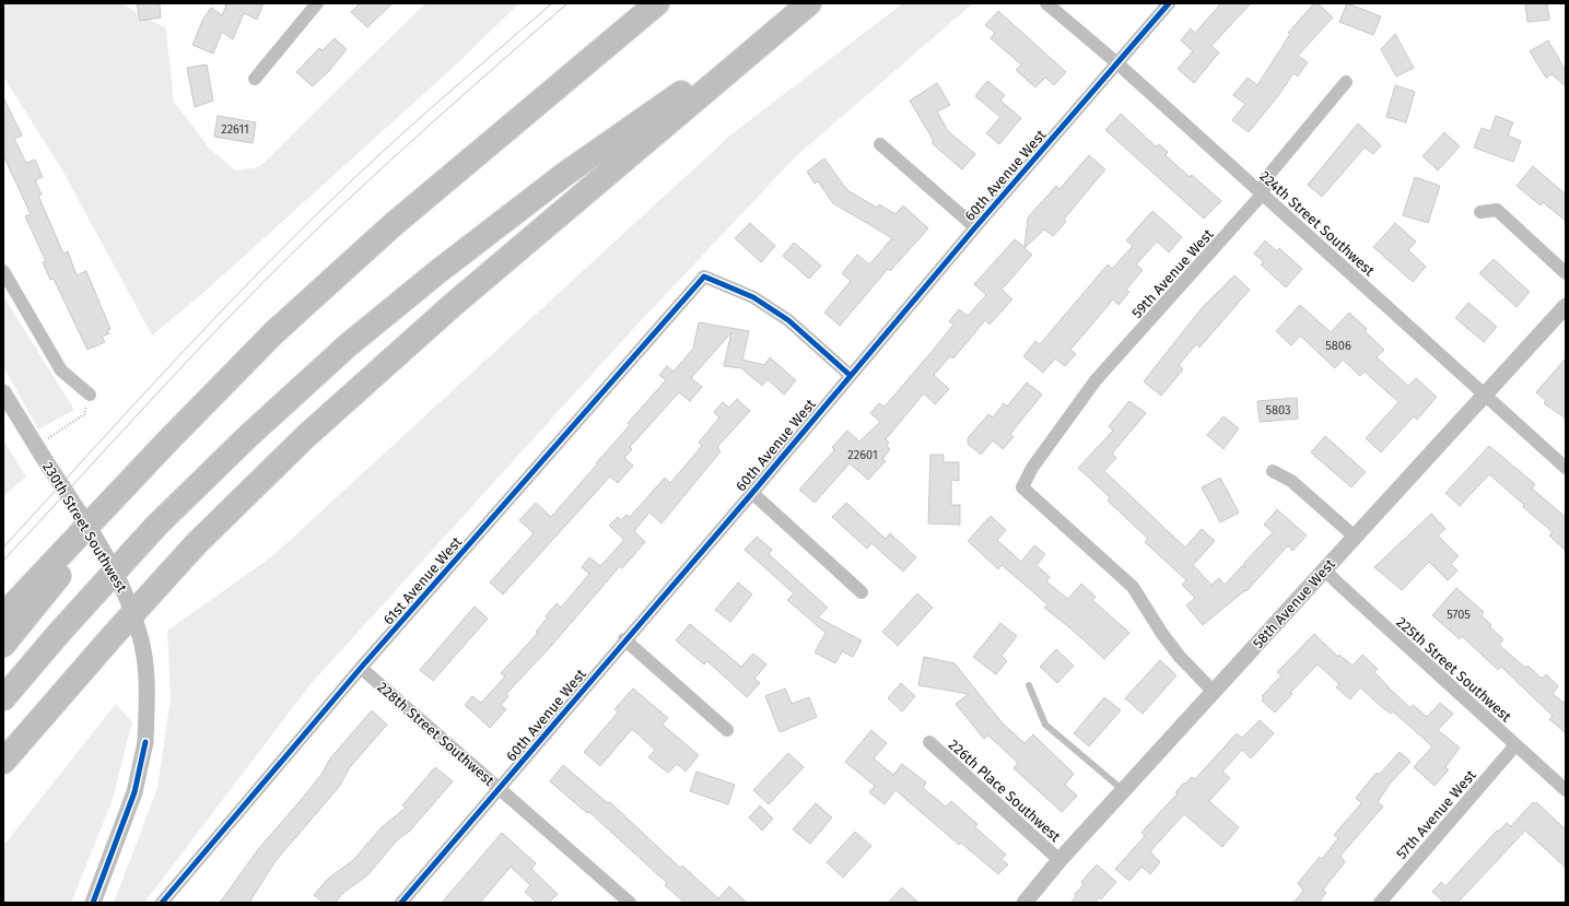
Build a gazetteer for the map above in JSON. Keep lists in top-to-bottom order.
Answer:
{
  "streets": {
    "street": [
      "60th Avenue West",
      "224th Street Southwest",
      "59th Avenue West",
      "230th Street Southwest",
      "61st Avenue West",
      "58th Avenue West",
      "225th Street Southwest",
      "228th Street Southwest",
      "226th Place Southwest",
      "57th Avenue West"
    ]
  },
  "crossings": [
    ["60th Avenue West", "224th Street Southwest"],
    ["60th Avenue West", "61st Avenue West"],
    ["60th Avenue West", "228th Street Southwest"],
    ["224th Street Southwest", "59th Avenue West"],
    ["224th Street Southwest", "58th Avenue West"],
    ["59th Avenue West", "58th Avenue West"],
    ["61st Avenue West", "228th Street Southwest"],
    ["58th Avenue West", "225th Street Southwest"],
    ["58th Avenue West", "226th Place Southwest"],
    ["225th Street Southwest", "57th Avenue West"]
  ],
  "house_numbers": [
    "22611",
    "5806",
    "5803",
    "22601",
    "5705"
  ]
}
